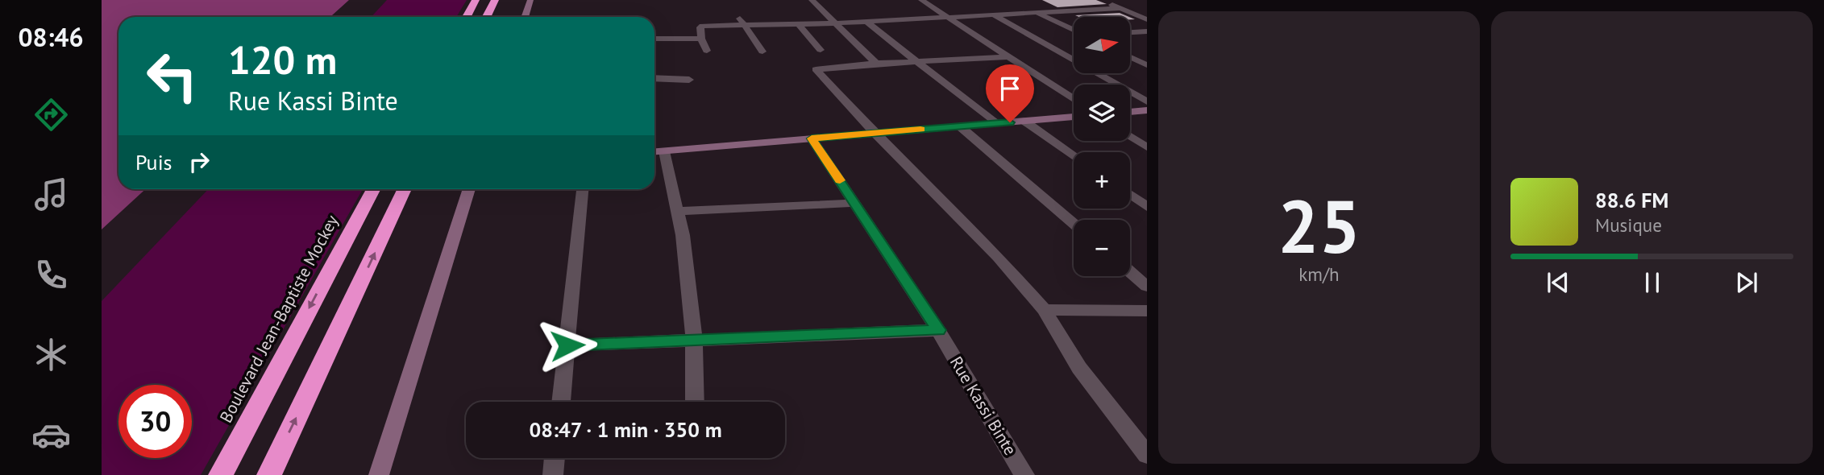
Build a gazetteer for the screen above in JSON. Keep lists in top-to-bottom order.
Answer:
{
  "streets": {
    "highway": ["Boulevard Jean-Baptiste Mockey"],
    "street": ["Rue Kassi Binte"]
  },
  "north": "right",
  "page": {
    "tabs": "08:46",
    "tile": ["25", "km/h"],
    "map_buttons": ["+", "−"],
    "turn": ["120 m", "Rue Kassi Binte"],
    "then": "Puis",
    "song": ["88.6 FM", "Musique"],
    "limit": "30",
    "trip": "08:47 · 1 min · 350 m"
  }
}
